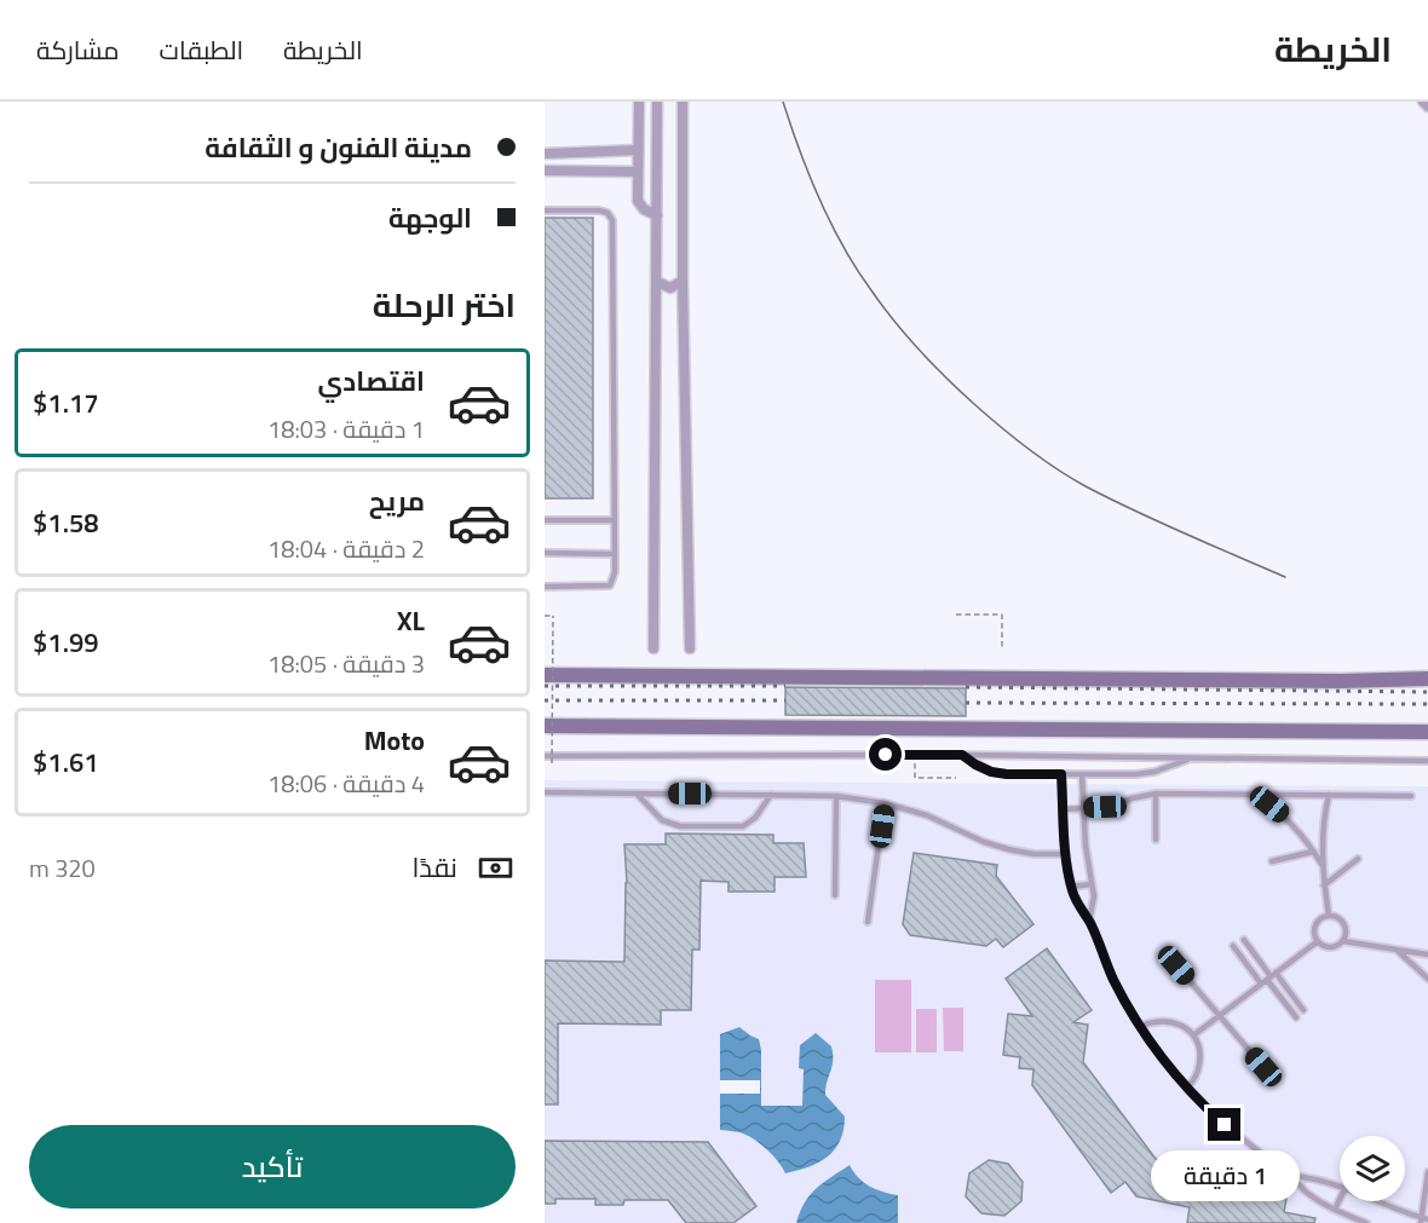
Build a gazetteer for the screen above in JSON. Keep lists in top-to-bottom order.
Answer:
{
  "page": {
    "header": "الخريطة",
    "nav": ["الخريطة", "الطبقات", "مشاركة"],
    "banner": ["مدينة الفنون و الثقافة", "الوجهة"],
    "heading": "اختر الرحلة",
    "list": [
      {
        "name": "اقتصادي",
        "note": "1 دقيقة · 18:03",
        "value": "$1.17"
      },
      {
        "name": "مريح",
        "note": "2 دقيقة · 18:04",
        "value": "$1.58"
      },
      {
        "name": "XL",
        "note": "3 دقيقة · 18:05",
        "value": "$1.99"
      },
      {
        "name": "Moto",
        "note": "4 دقيقة · 18:06",
        "value": "$1.61"
      }
    ],
    "pay": ["نقدًا", "320 m"],
    "buttons": "تأكيد",
    "bubble": "1 دقيقة"
  }
}
